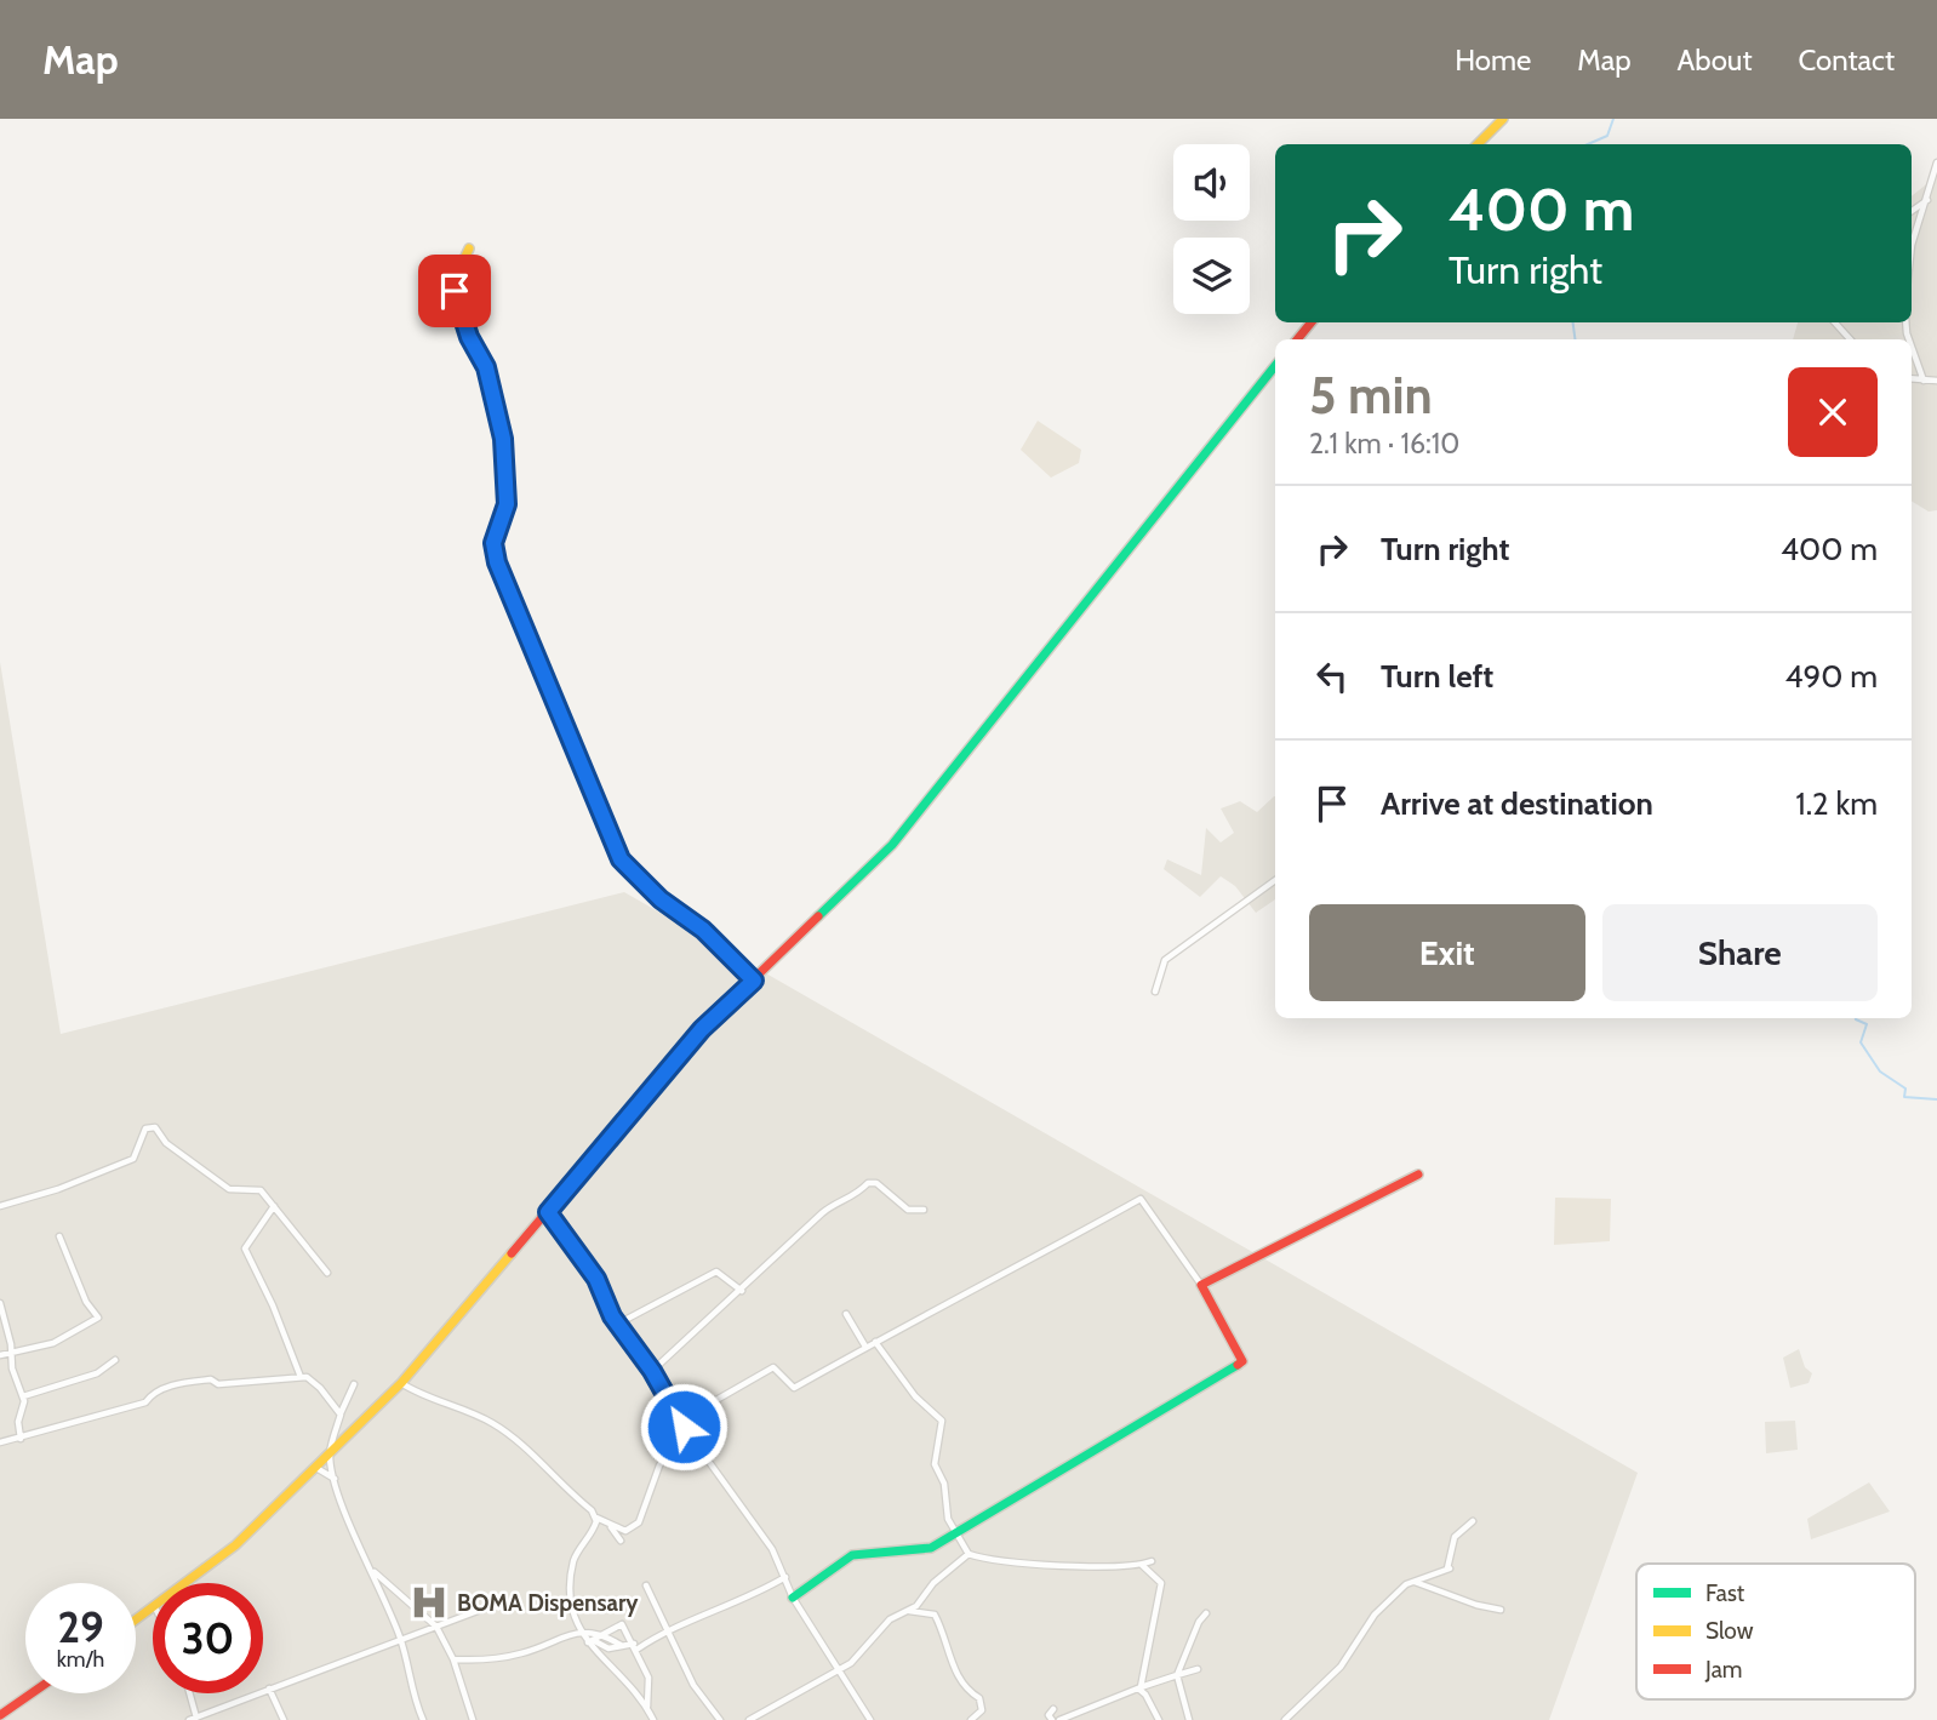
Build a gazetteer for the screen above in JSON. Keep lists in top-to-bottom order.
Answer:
{
  "places": {
    "hospital": ["BOMA Dispensary"]
  },
  "legend": ["Fast", "Slow", "Jam"],
  "page": {
    "header": "Map",
    "nav": [
      "Home",
      "Map",
      "About",
      "Contact"
    ],
    "turn": ["400 m", "Turn right"],
    "heading": ["5 min", "2.1 km · 16:10"],
    "list": [
      {
        "name": "Turn right",
        "value": "400 m"
      },
      {
        "name": "Turn left",
        "value": "490 m"
      },
      {
        "name": "Arrive at destination",
        "value": "1.2 km"
      }
    ],
    "buttons": ["Exit", "Share"],
    "speed": "29 km/h",
    "limit": "30"
  }
}
